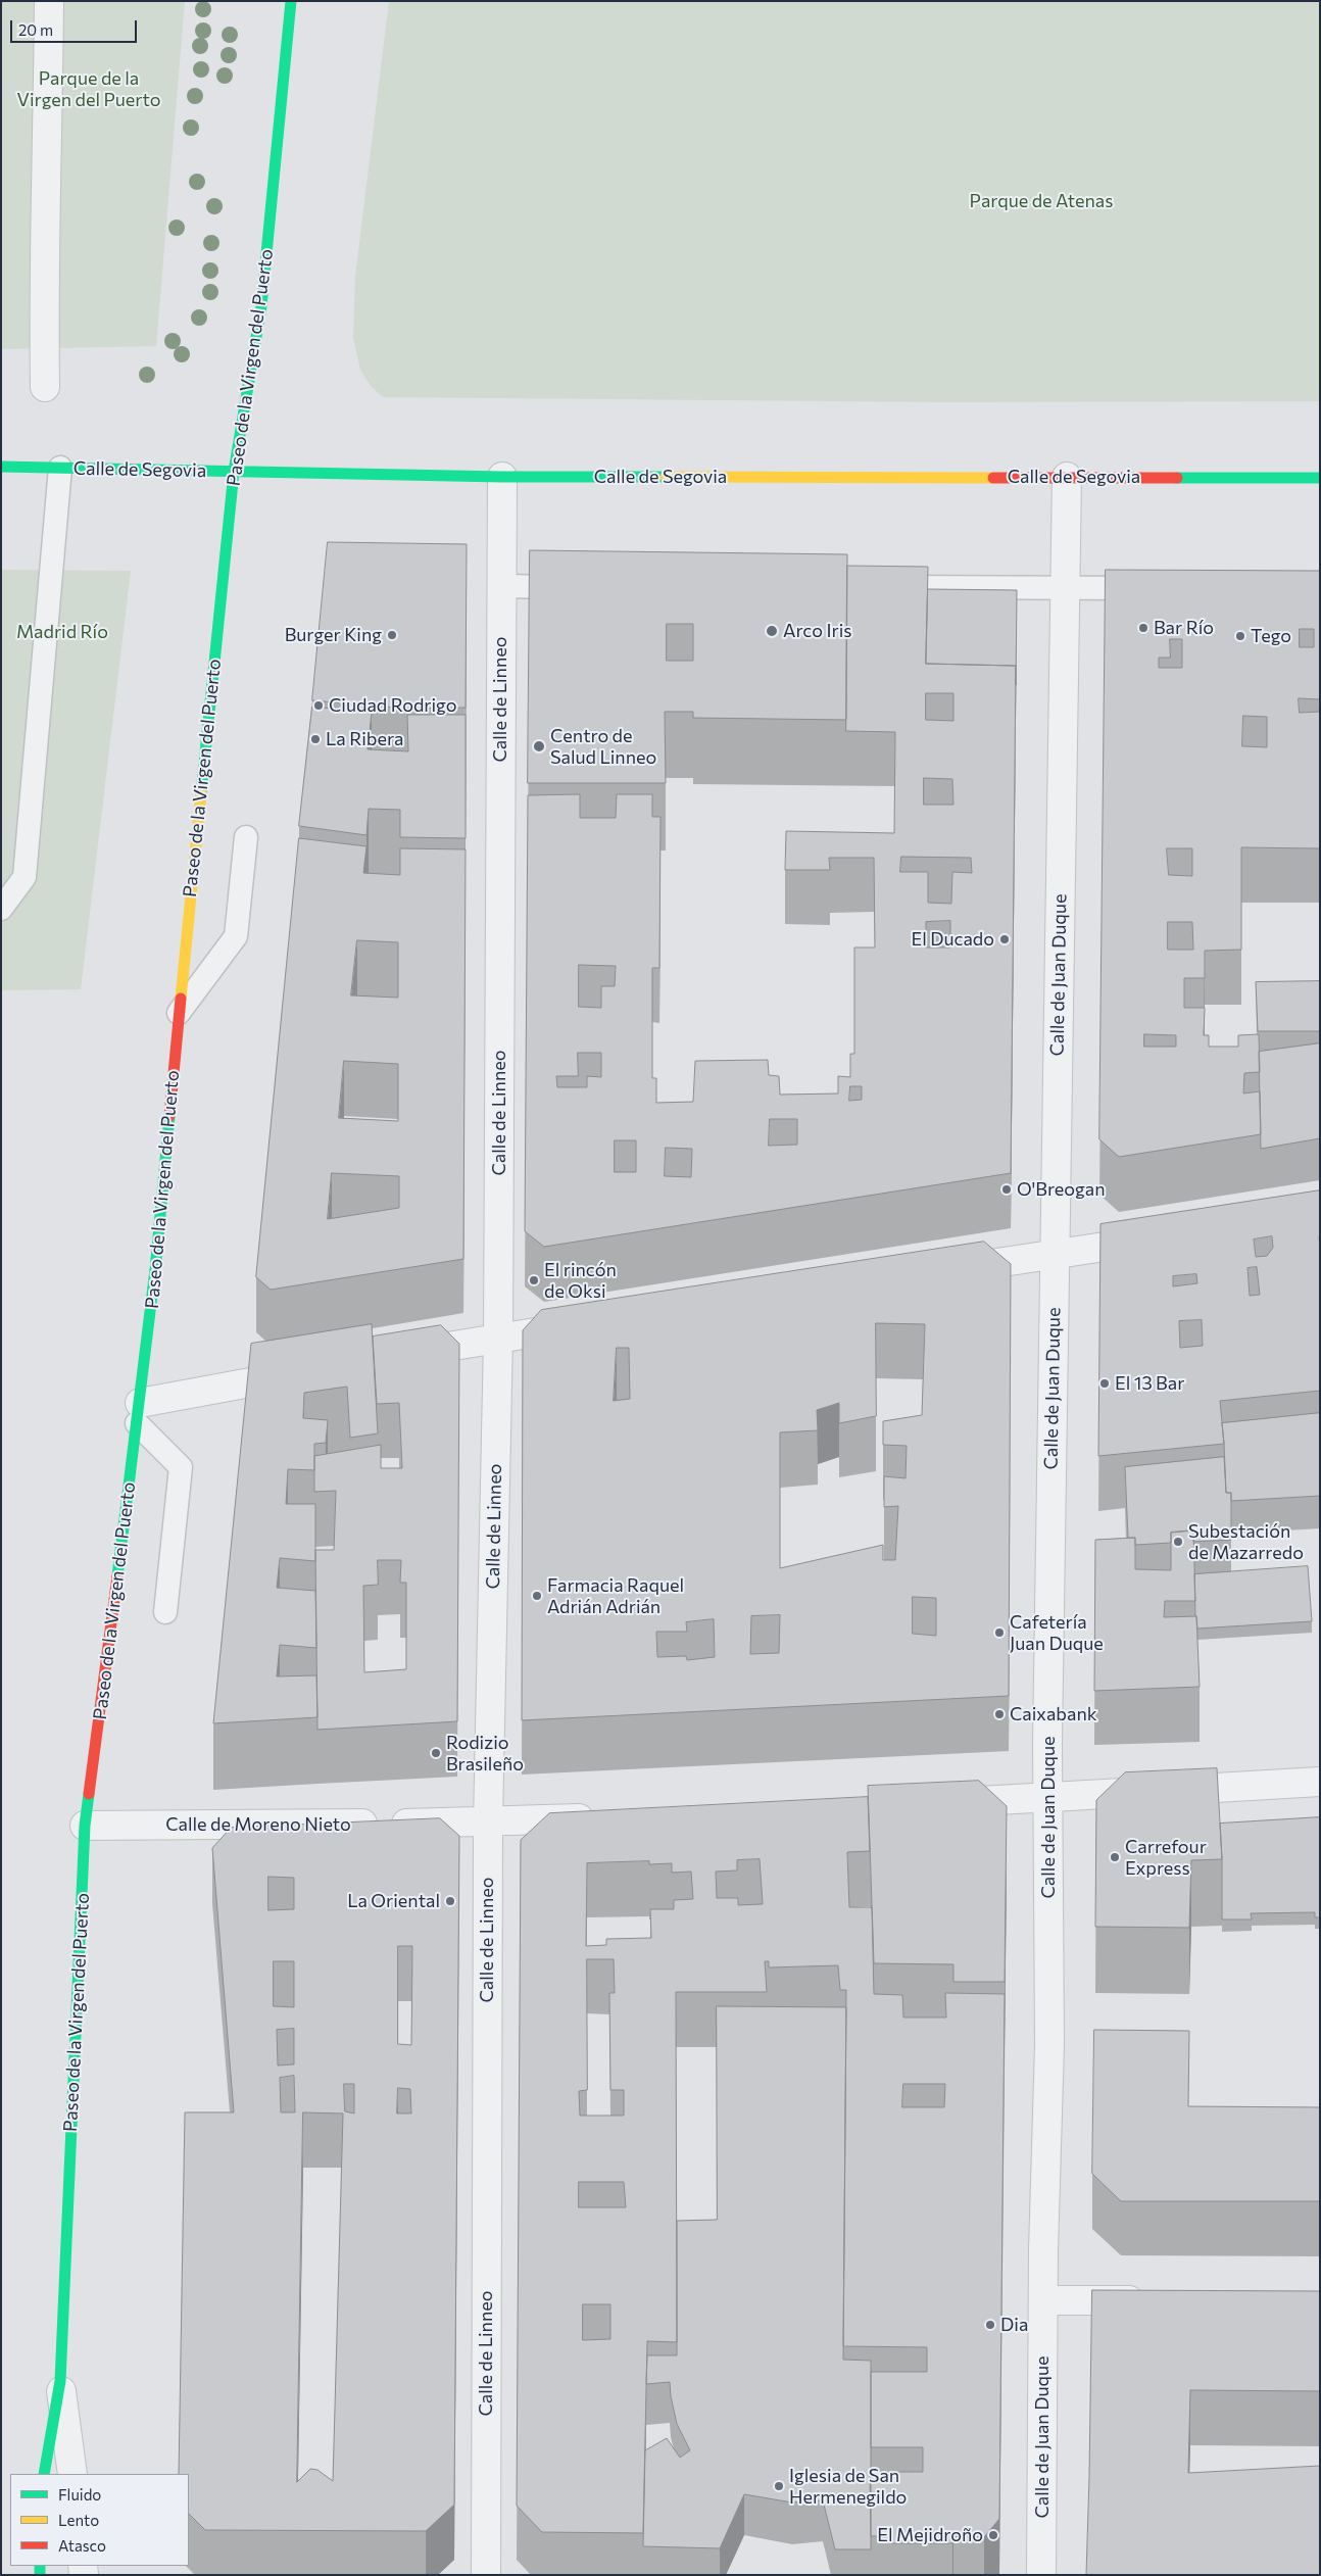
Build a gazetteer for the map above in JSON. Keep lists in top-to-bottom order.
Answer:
{
  "streets": {
    "street": [
      "Paseo de la Virgen del Puerto",
      "Calle de Segovia",
      "Calle de Linneo",
      "Calle de Juan Duque",
      "Calle de Moreno Nieto"
    ]
  },
  "crossings": [
    ["Paseo de la Virgen del Puerto", "Calle de Segovia"],
    ["Paseo de la Virgen del Puerto", "Calle de Moreno Nieto"],
    ["Calle de Segovia", "Calle de Linneo"],
    ["Calle de Segovia", "Calle de Juan Duque"],
    ["Calle de Linneo", "Calle de Moreno Nieto"]
  ],
  "parks": ["Parque de la Virgen del Puerto", "Parque de Atenas", "Madrid Río"],
  "places": [
    "Bar Río",
    "Arco Iris",
    "Burger King",
    "Tego",
    "Ciudad Rodrigo",
    "La Ribera",
    "Centro de Salud Linneo",
    "El Ducado",
    "O'Breogan",
    "El rincón de Oksi",
    "El 13 Bar",
    "Subestación de Mazarredo",
    "Farmacia Raquel Adrián Adrián",
    "Cafetería Juan Duque",
    "Caixabank",
    "Rodizio Brasileño",
    "Carrefour Express",
    "La Oriental",
    "Dia",
    "Iglesia de San Hermenegildo",
    "El Mejidroño"
  ],
  "legend": ["Fluido", "Lento", "Atasco"],
  "scale_bar": "20 m"
}
